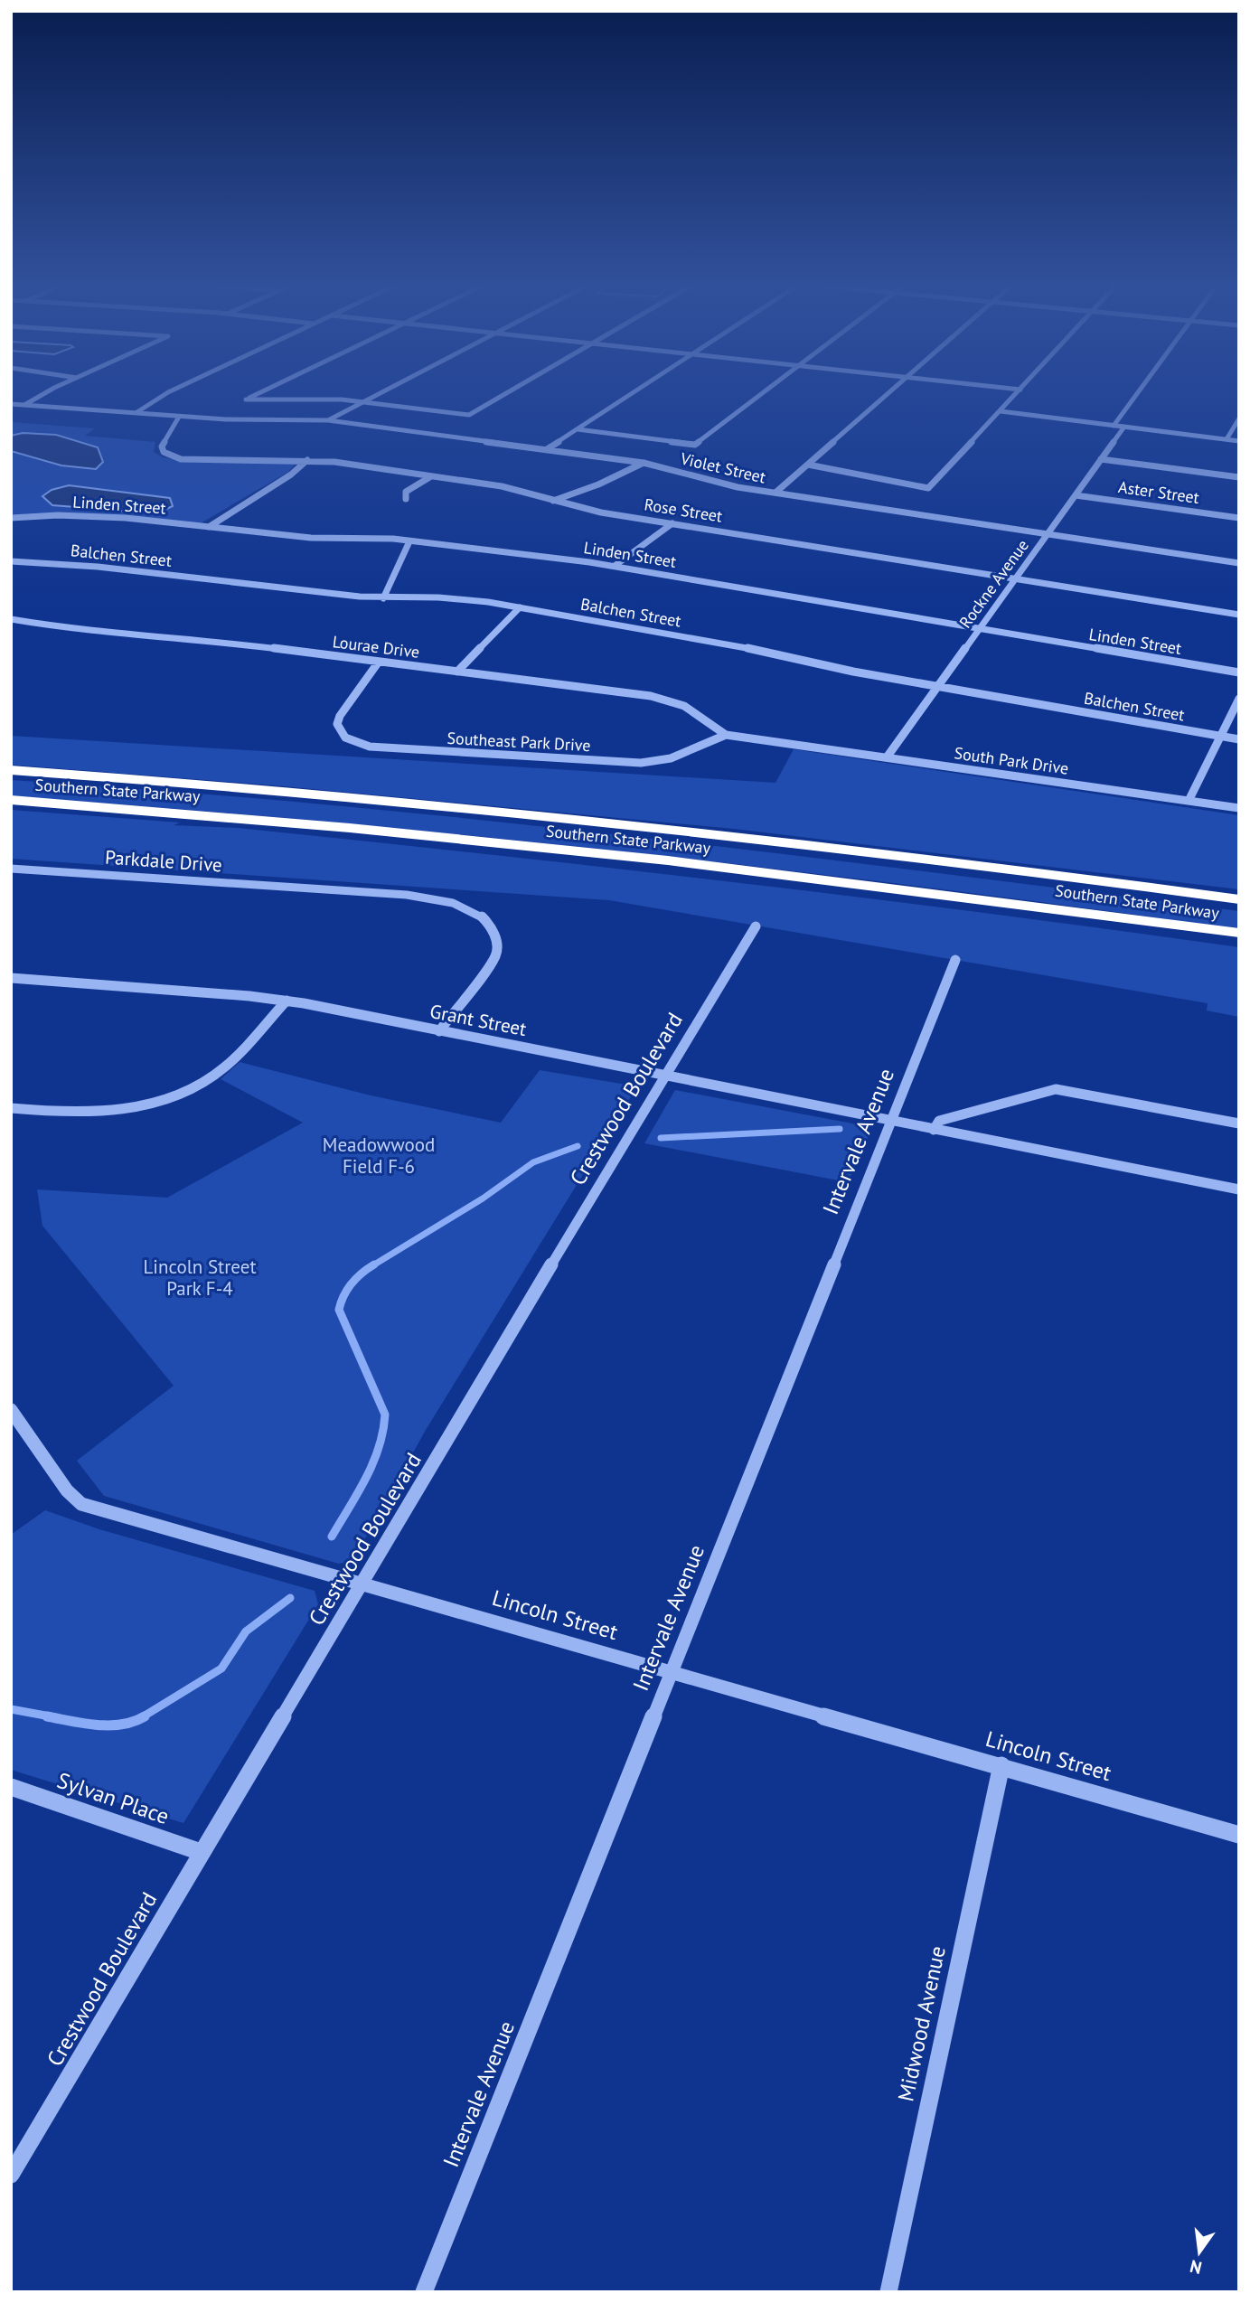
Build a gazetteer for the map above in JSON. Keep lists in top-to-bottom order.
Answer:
{
  "streets": {
    "highway": ["Southern State Parkway"],
    "street": [
      "Violet Street",
      "Aster Street",
      "Linden Street",
      "Rose Street",
      "Balchen Street",
      "Rockne Avenue",
      "Lourae Drive",
      "Southeast Park Drive",
      "South Park Drive",
      "Parkdale Drive",
      "Grant Street",
      "Crestwood Boulevard",
      "Intervale Avenue",
      "Lincoln Street",
      "Sylvan Place",
      "Midwood Avenue"
    ]
  },
  "crossings": [
    ["Violet Street", "Rose Street"],
    ["Violet Street", "Rockne Avenue"],
    ["Aster Street", "Rockne Avenue"],
    ["Linden Street", "Rockne Avenue"],
    ["Rose Street", "Rockne Avenue"],
    ["Balchen Street", "Rockne Avenue"],
    ["Rockne Avenue", "South Park Drive"],
    ["Lourae Drive", "Southeast Park Drive"],
    ["Southeast Park Drive", "South Park Drive"],
    ["Parkdale Drive", "Grant Street"],
    ["Grant Street", "Crestwood Boulevard"],
    ["Grant Street", "Intervale Avenue"],
    ["Crestwood Boulevard", "Lincoln Street"],
    ["Crestwood Boulevard", "Sylvan Place"],
    ["Intervale Avenue", "Lincoln Street"],
    ["Lincoln Street", "Midwood Avenue"]
  ],
  "parks": ["Meadowwood Field F-6", "Lincoln Street Park F-4"],
  "north": "bottom"
}
